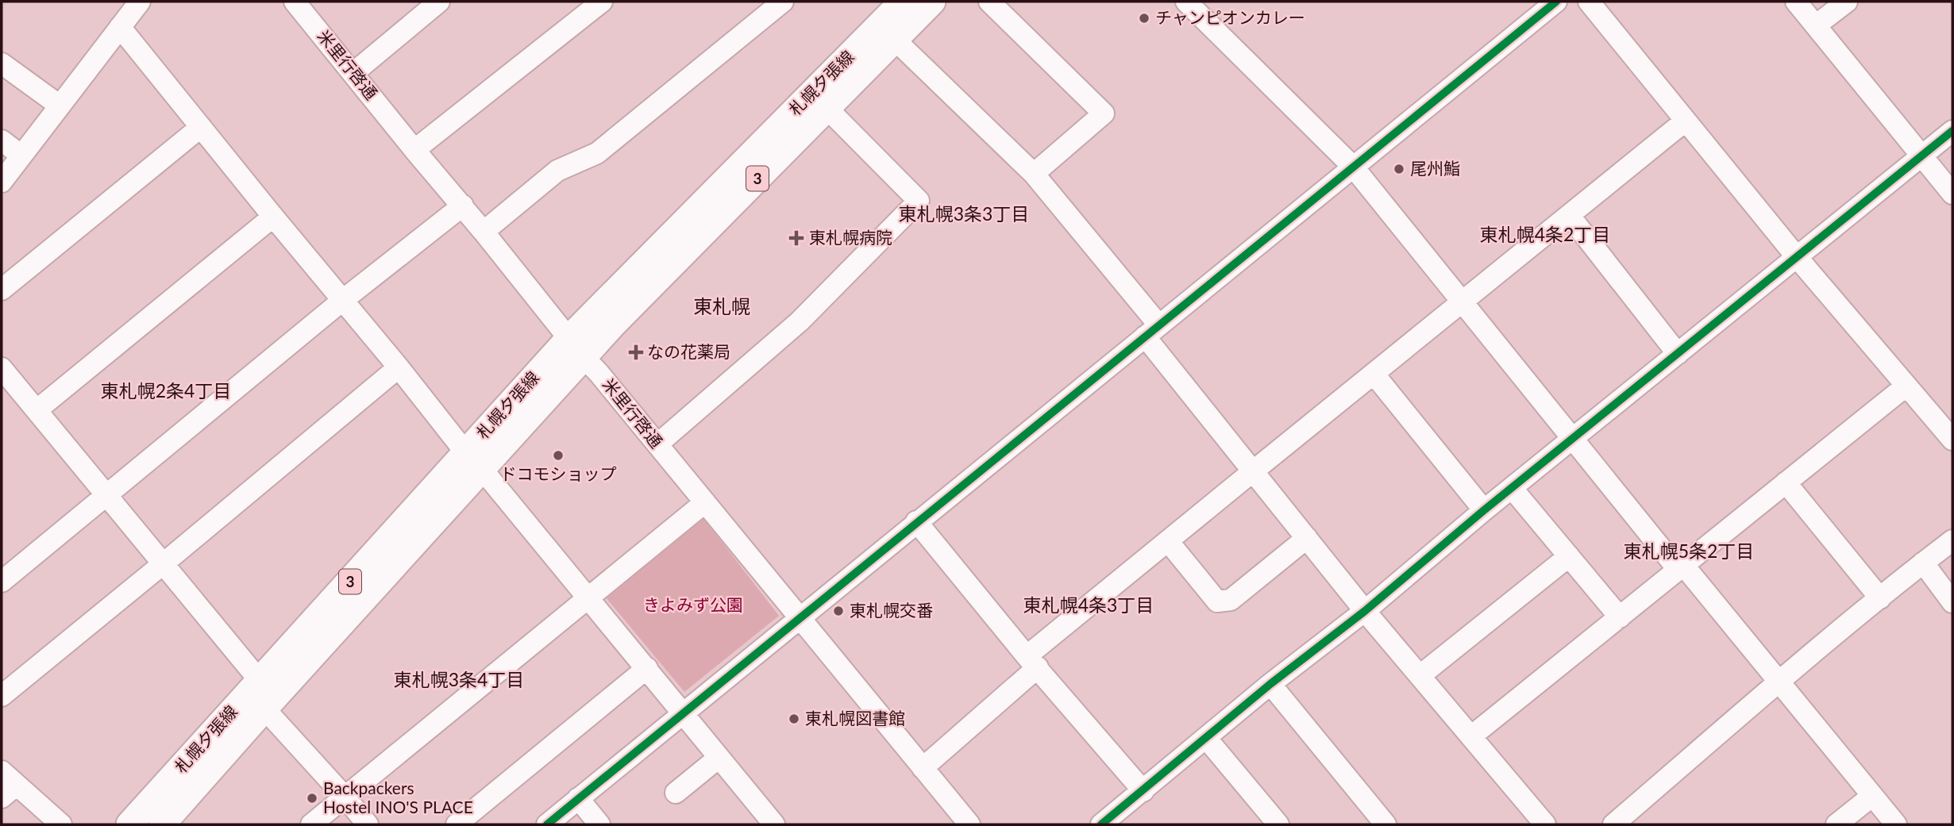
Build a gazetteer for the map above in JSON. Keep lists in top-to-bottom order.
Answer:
{
  "streets": {
    "main road": ["札幌夕張線", "3"],
    "street": ["米里行啓通"]
  },
  "crossings": [
    ["米里行啓通", "札幌夕張線"]
  ],
  "districts": [
    "東札幌3条3丁目",
    "東札幌4条2丁目",
    "東札幌",
    "東札幌2条4丁目",
    "東札幌5条2丁目",
    "東札幌4条3丁目",
    "東札幌3条4丁目"
  ],
  "parks": ["きよみず公園"],
  "places": {
    "other": [
      "チャンピオンカレー",
      "尾州鮨",
      "ドコモショップ",
      "東札幌交番",
      "東札幌図書館",
      "Backpackers Hostel INO'S PLACE"
    ],
    "health": ["東札幌病院", "なの花薬局"]
  }
}
